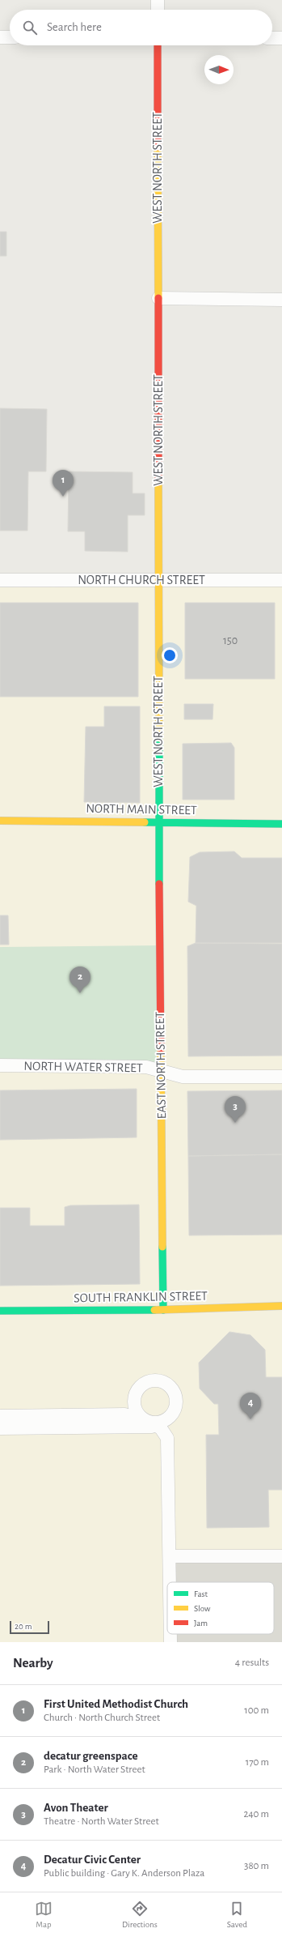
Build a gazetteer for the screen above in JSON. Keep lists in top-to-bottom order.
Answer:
{
  "streets": {
    "street": [
      "WEST NORTH STREET",
      "NORTH CHURCH STREET",
      "NORTH MAIN STREET",
      "EAST NORTH STREET",
      "NORTH WATER STREET",
      "SOUTH FRANKLIN STREET"
    ]
  },
  "crossings": [
    ["WEST NORTH STREET", "NORTH CHURCH STREET"],
    ["WEST NORTH STREET", "NORTH MAIN STREET"],
    ["WEST NORTH STREET", "EAST NORTH STREET"],
    ["NORTH MAIN STREET", "EAST NORTH STREET"],
    ["EAST NORTH STREET", "NORTH WATER STREET"],
    ["EAST NORTH STREET", "SOUTH FRANKLIN STREET"]
  ],
  "house_numbers": ["150"],
  "legend": ["Fast", "Slow", "Jam"],
  "scale_bar": "20 m",
  "north": "right",
  "page": {
    "search": "Search here",
    "pins": [
      "1",
      "2",
      "3",
      "4"
    ],
    "scale": "20 m",
    "heading": ["Nearby", "4 results"],
    "list": [
      {
        "mark": "1",
        "name": "First United Methodist Church",
        "note": "Church · North Church Street",
        "value": "100 m"
      },
      {
        "mark": "2",
        "name": "decatur greenspace",
        "note": "Park · North Water Street",
        "value": "170 m"
      },
      {
        "mark": "3",
        "name": "Avon Theater",
        "note": "Theatre · North Water Street",
        "value": "240 m"
      },
      {
        "mark": "4",
        "name": "Decatur Civic Center",
        "note": "Public building · Gary K. Anderson Plaza",
        "value": "380 m"
      }
    ],
    "nav": ["Map", "Directions", "Saved"]
  }
}
